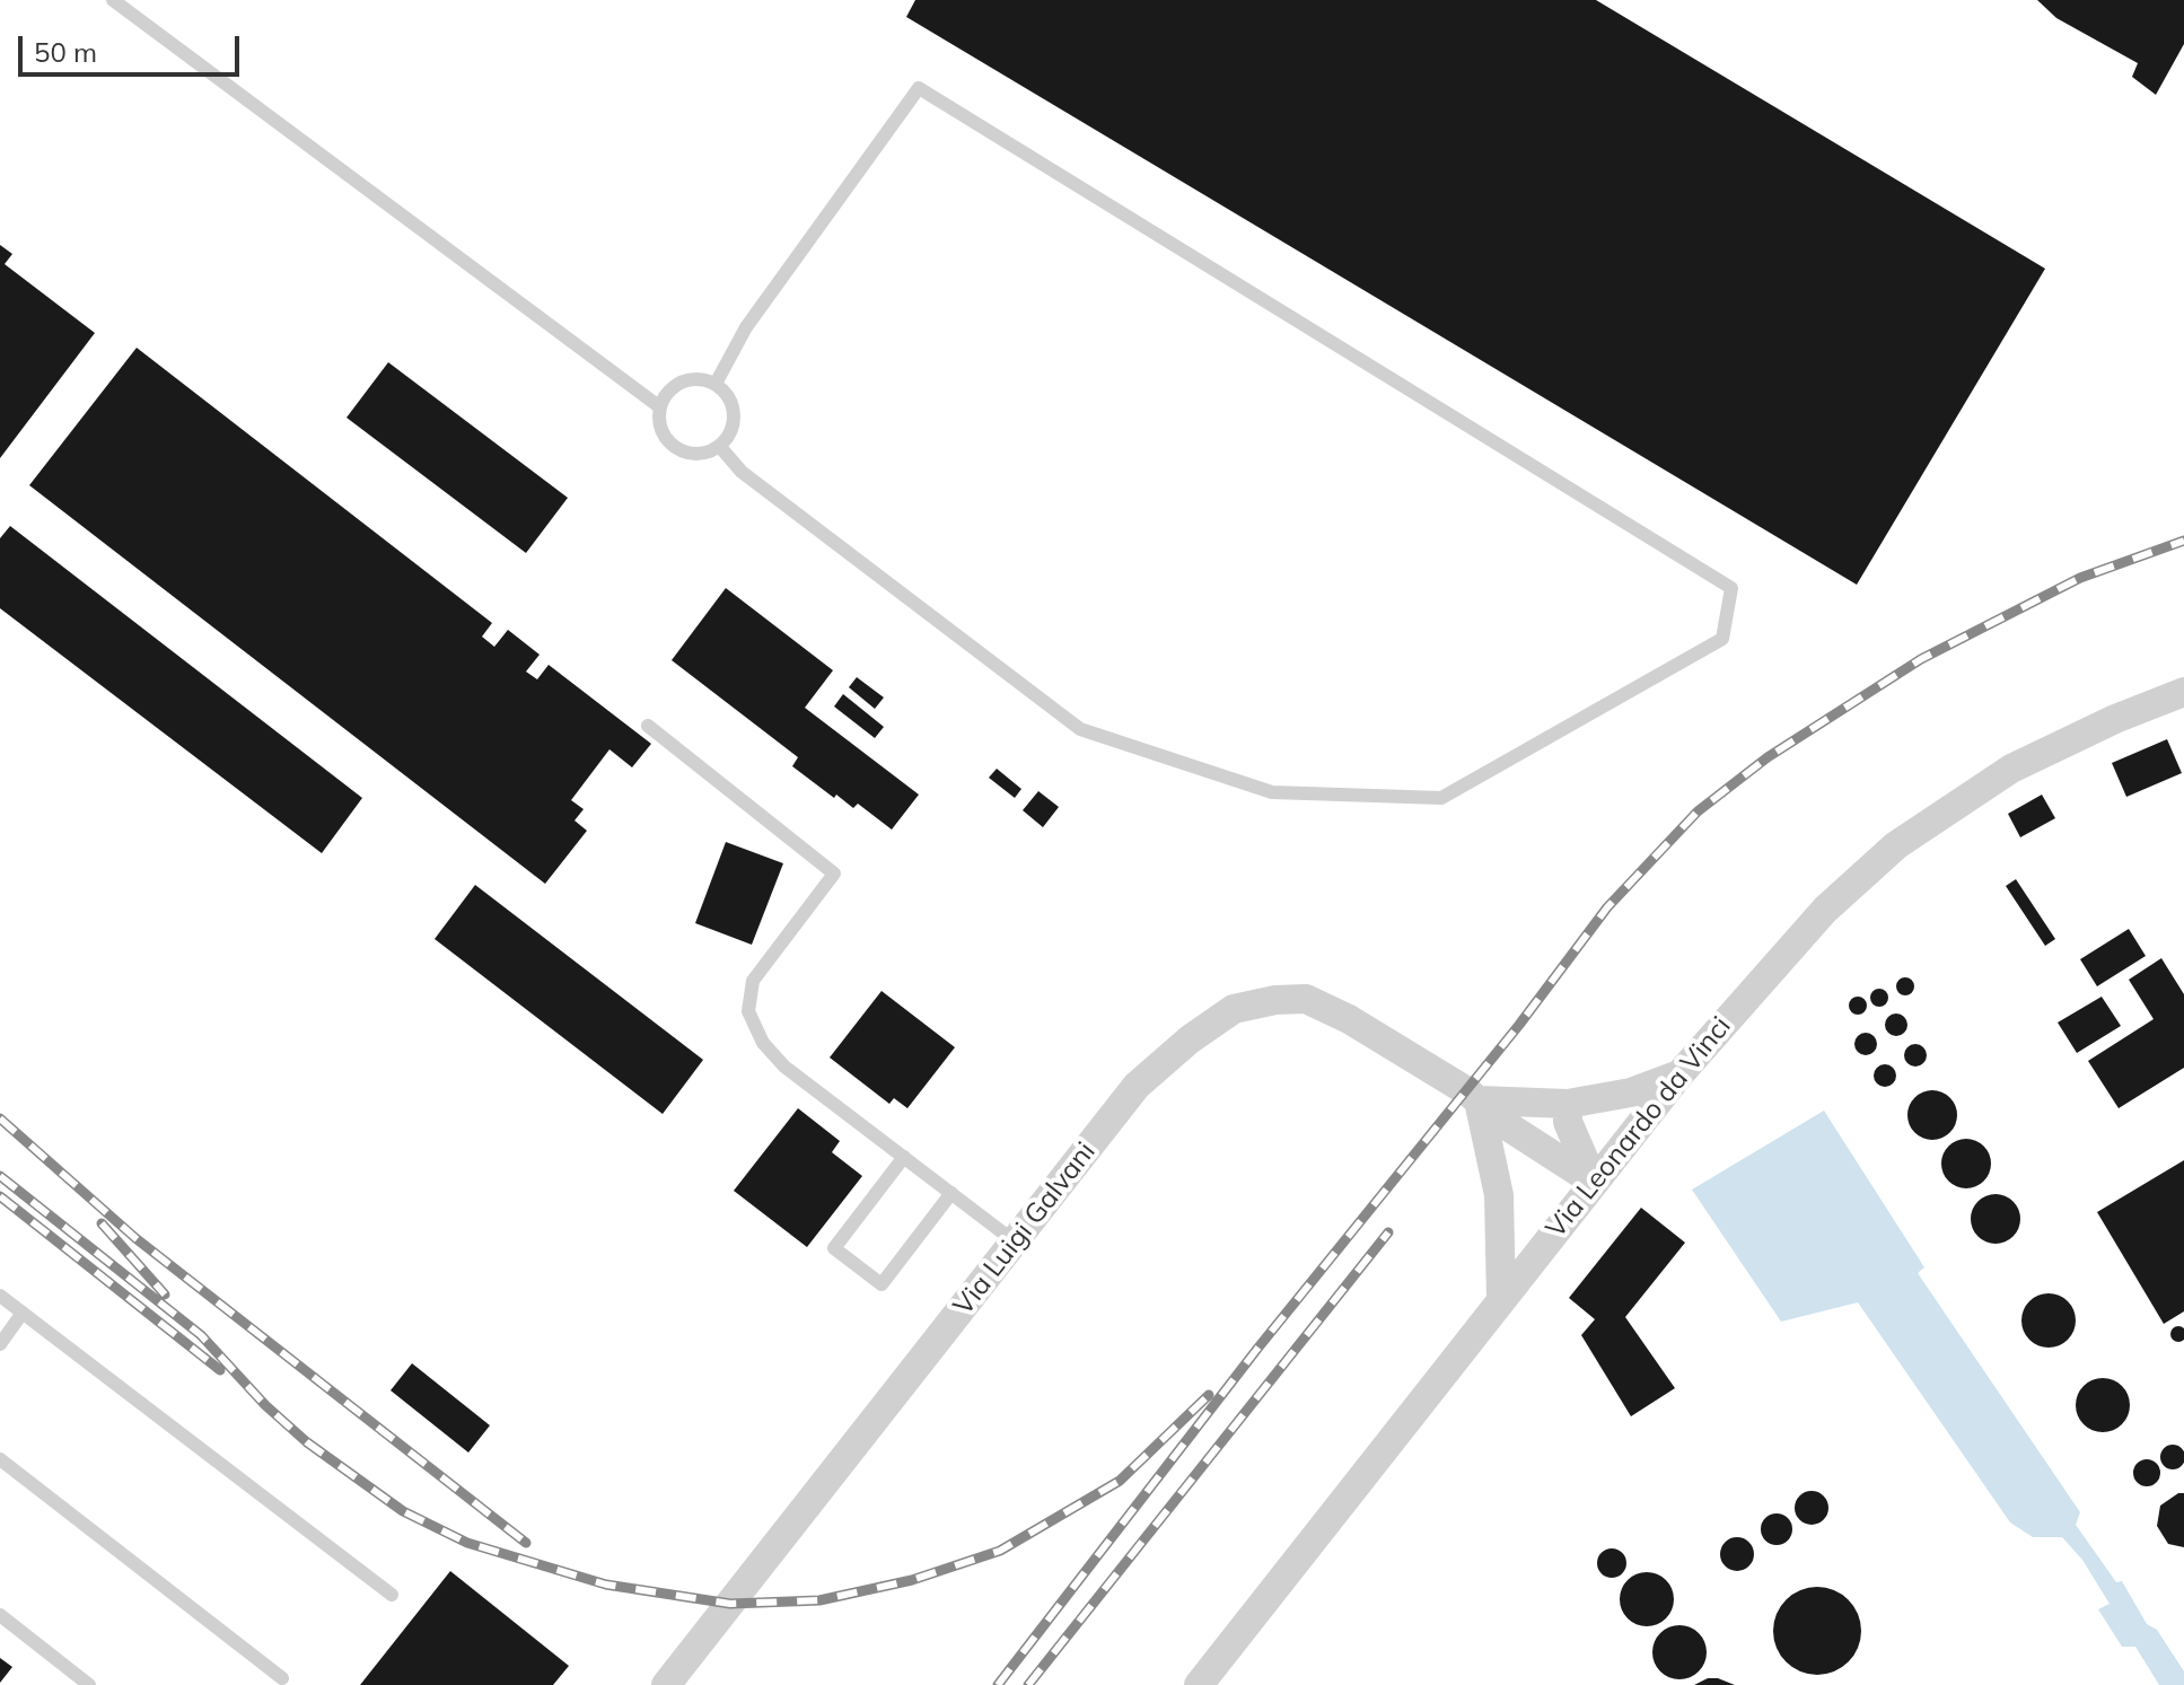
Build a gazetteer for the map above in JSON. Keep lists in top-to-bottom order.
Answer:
{
  "streets": {
    "street": ["Via Leonardo da Vinci", "Via Luigi Galvani"]
  },
  "crossings": [
    ["Via Leonardo da Vinci", "Via Luigi Galvani"]
  ],
  "scale_bar": "50 m"
}
